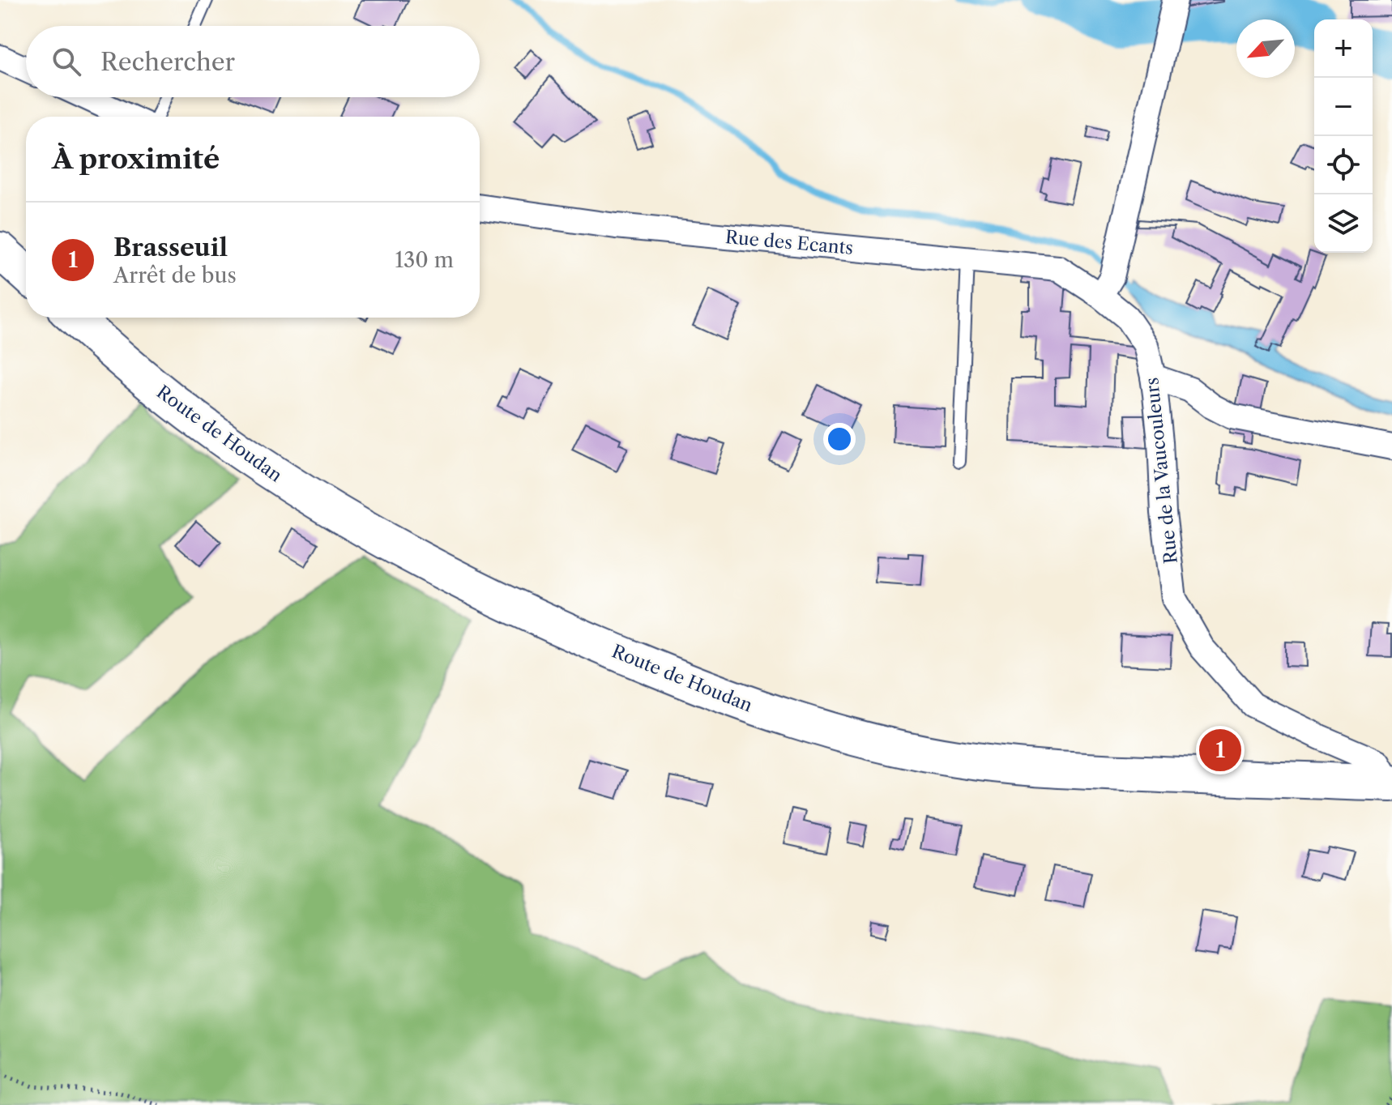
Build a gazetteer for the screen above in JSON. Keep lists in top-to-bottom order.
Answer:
{
  "streets": {
    "main road": ["Route de Houdan"],
    "street": ["Rue des Ecants", "Rue de la Vaucouleurs"]
  },
  "crossings": [
    ["Rue des Ecants", "Rue de la Vaucouleurs"],
    ["Route de Houdan", "Rue de la Vaucouleurs"]
  ],
  "north": "bottom left",
  "page": {
    "map_buttons": ["+", "−"],
    "search": "Rechercher",
    "heading": "À proximité",
    "list": [
      {
        "mark": "1",
        "name": "Brasseuil",
        "note": "Arrêt de bus",
        "value": "130 m"
      }
    ],
    "pins": "1"
  }
}
